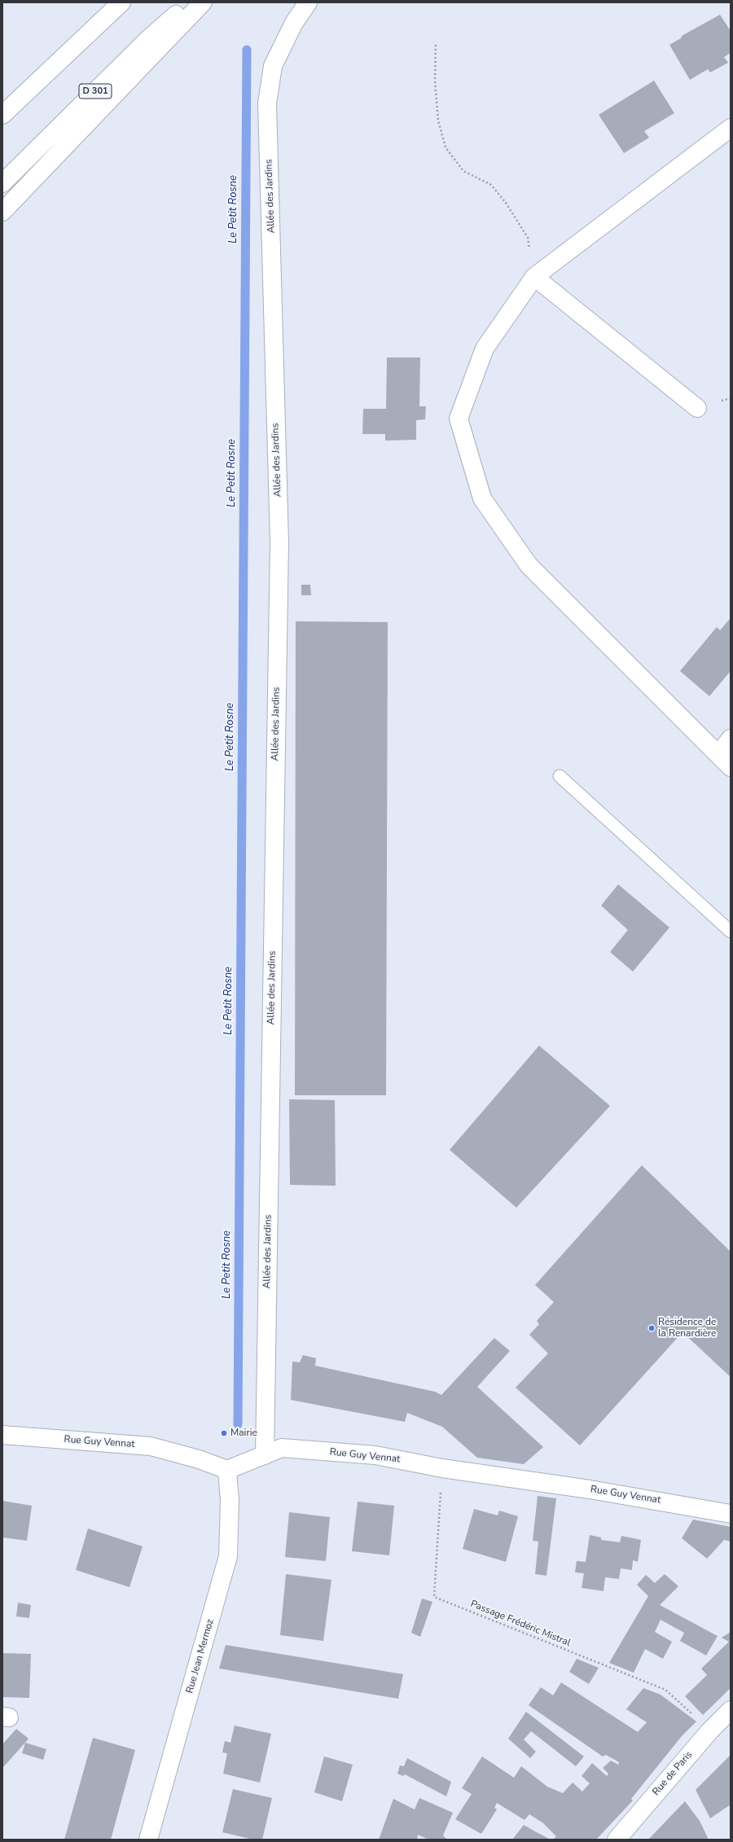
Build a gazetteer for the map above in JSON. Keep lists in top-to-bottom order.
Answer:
{
  "streets": {
    "main road": [
      "D 301",
      "Allée des Jardins",
      "Rue Guy Vennat",
      "Rue Jean Mermoz",
      "Rue de Paris"
    ],
    "path": ["Passage Frédéric Mistral"]
  },
  "crossings": [
    ["Allée des Jardins", "Rue Guy Vennat"],
    ["Rue Guy Vennat", "Passage Frédéric Mistral"],
    ["Rue Guy Vennat", "Rue Jean Mermoz"],
    ["Passage Frédéric Mistral", "Rue de Paris"]
  ],
  "water": ["Le Petit Rosne"],
  "places": ["Résidence de la Renardière", "Mairie"]
}
